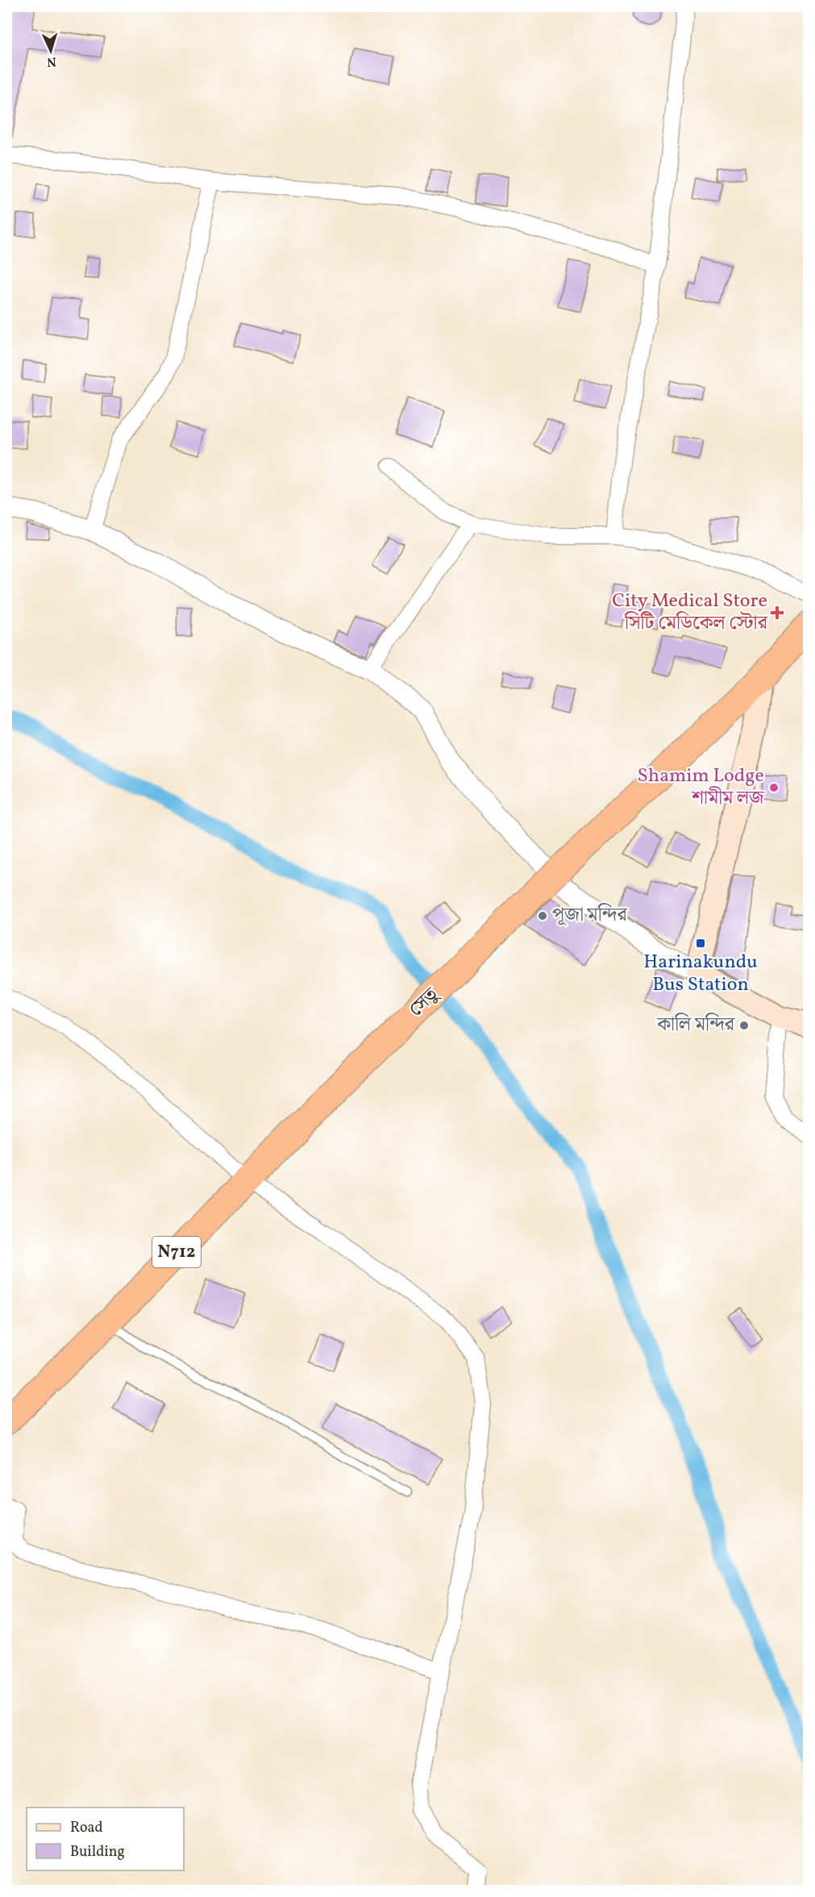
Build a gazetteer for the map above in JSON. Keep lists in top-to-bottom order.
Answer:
{
  "streets": {
    "highway": ["সেতু", "N712"]
  },
  "crossings": [
    ["সেতু", "N712"]
  ],
  "places": {
    "health": ["City Medical Store সিটি মেডিকেল স্টোর"],
    "other": ["Shamim Lodge শামীম লজ", "পূজা মন্দির", "কালি মন্দির"],
    "transit": ["Harinakundu Bus Station"]
  },
  "legend": ["Road", "Building"],
  "north": "bottom"
}
